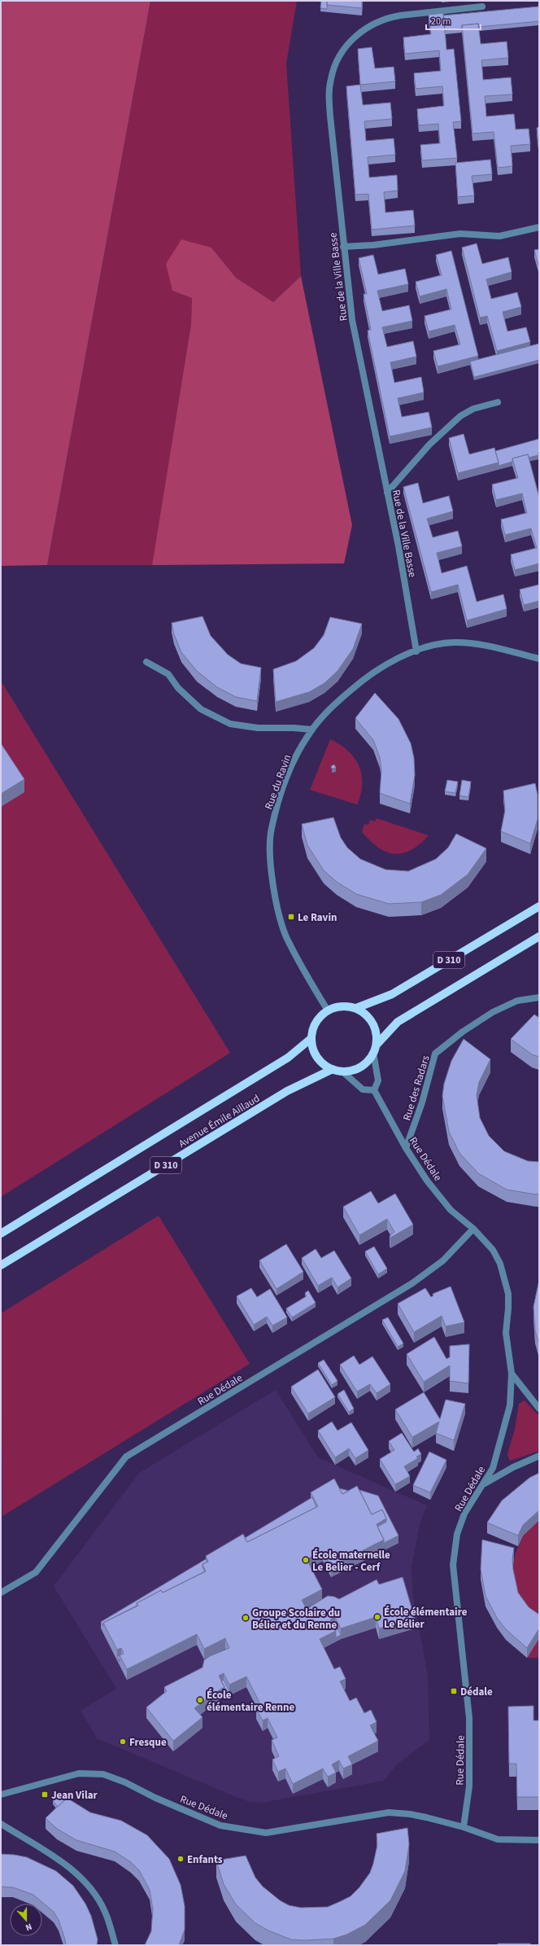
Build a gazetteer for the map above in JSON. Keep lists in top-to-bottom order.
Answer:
{
  "streets": {
    "main road": ["D 310", "Avenue Émile Aillaud"],
    "street": [
      "Rue de la Ville Basse",
      "Rue du Ravin",
      "Rue des Radars",
      "Rue Dédale"
    ]
  },
  "crossings": [
    ["Rue de la Ville Basse", "Rue du Ravin"],
    ["Rue du Ravin", "D 310"],
    ["Rue du Ravin", "Avenue Émile Aillaud"],
    ["D 310", "Avenue Émile Aillaud"],
    ["Rue des Radars", "Rue Dédale"]
  ],
  "places": {
    "transit": ["Le Ravin", "Dédale", "Jean Vilar"],
    "other": [
      "École maternelle Le Belier - Cerf",
      "École élémentaire Le Bélier",
      "Groupe Scolaire du Bélier et du Renne",
      "École élémentaire Renne",
      "Fresque",
      "Enfants"
    ]
  },
  "scale_bar": "20 m",
  "north": "bottom"
}
